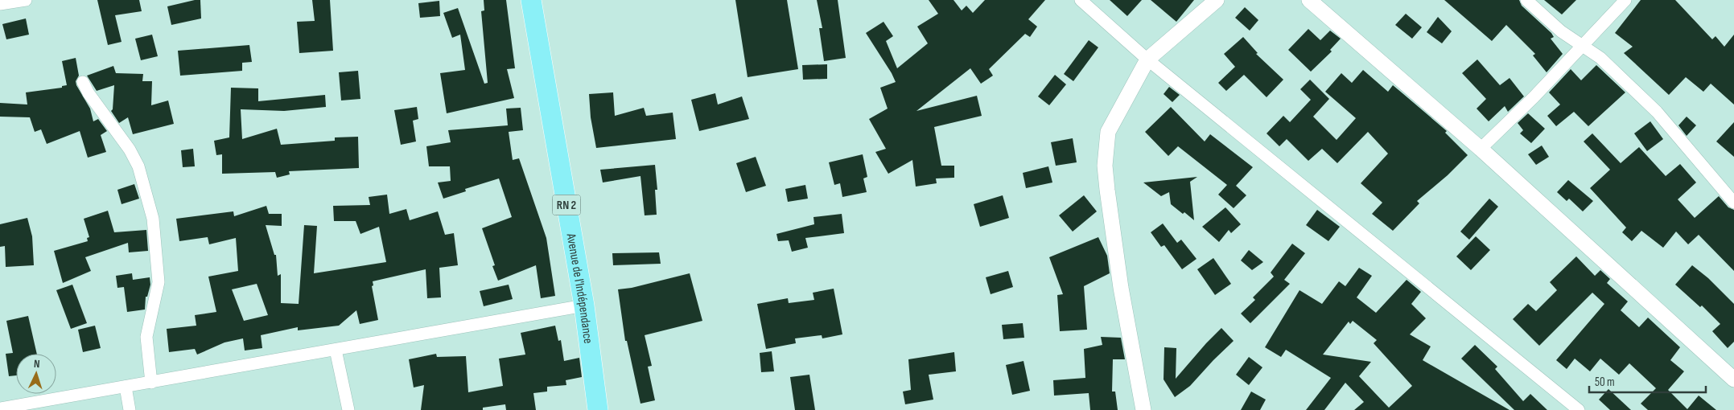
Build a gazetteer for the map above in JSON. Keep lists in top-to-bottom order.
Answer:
{
  "streets": {
    "main road": ["RN 2", "Avenue de l'Indépendance"]
  },
  "scale_bar": "50 m",
  "north": "top"
}
